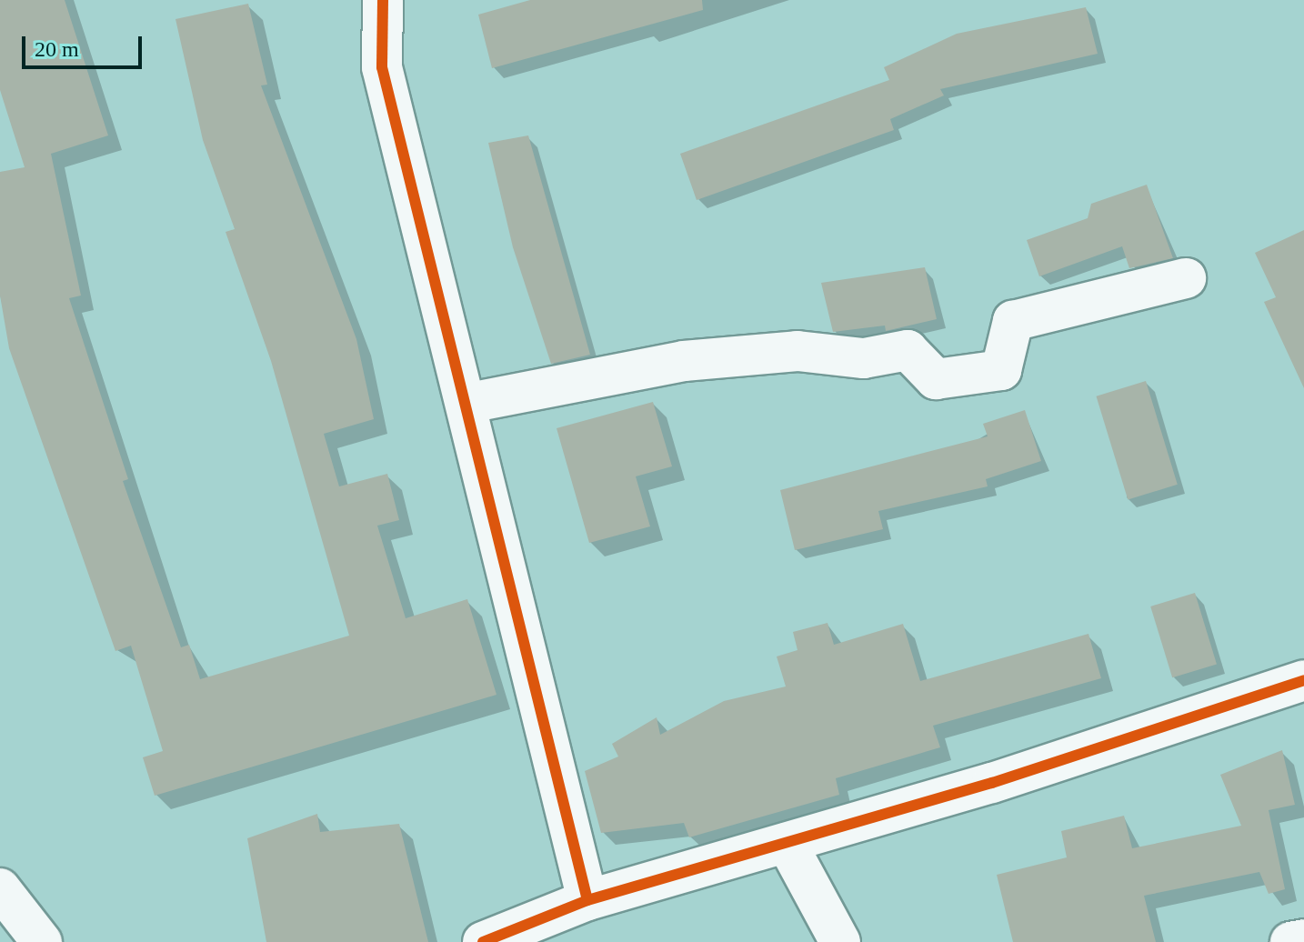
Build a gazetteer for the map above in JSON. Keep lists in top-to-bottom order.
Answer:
{
  "scale_bar": "20 m"
}
